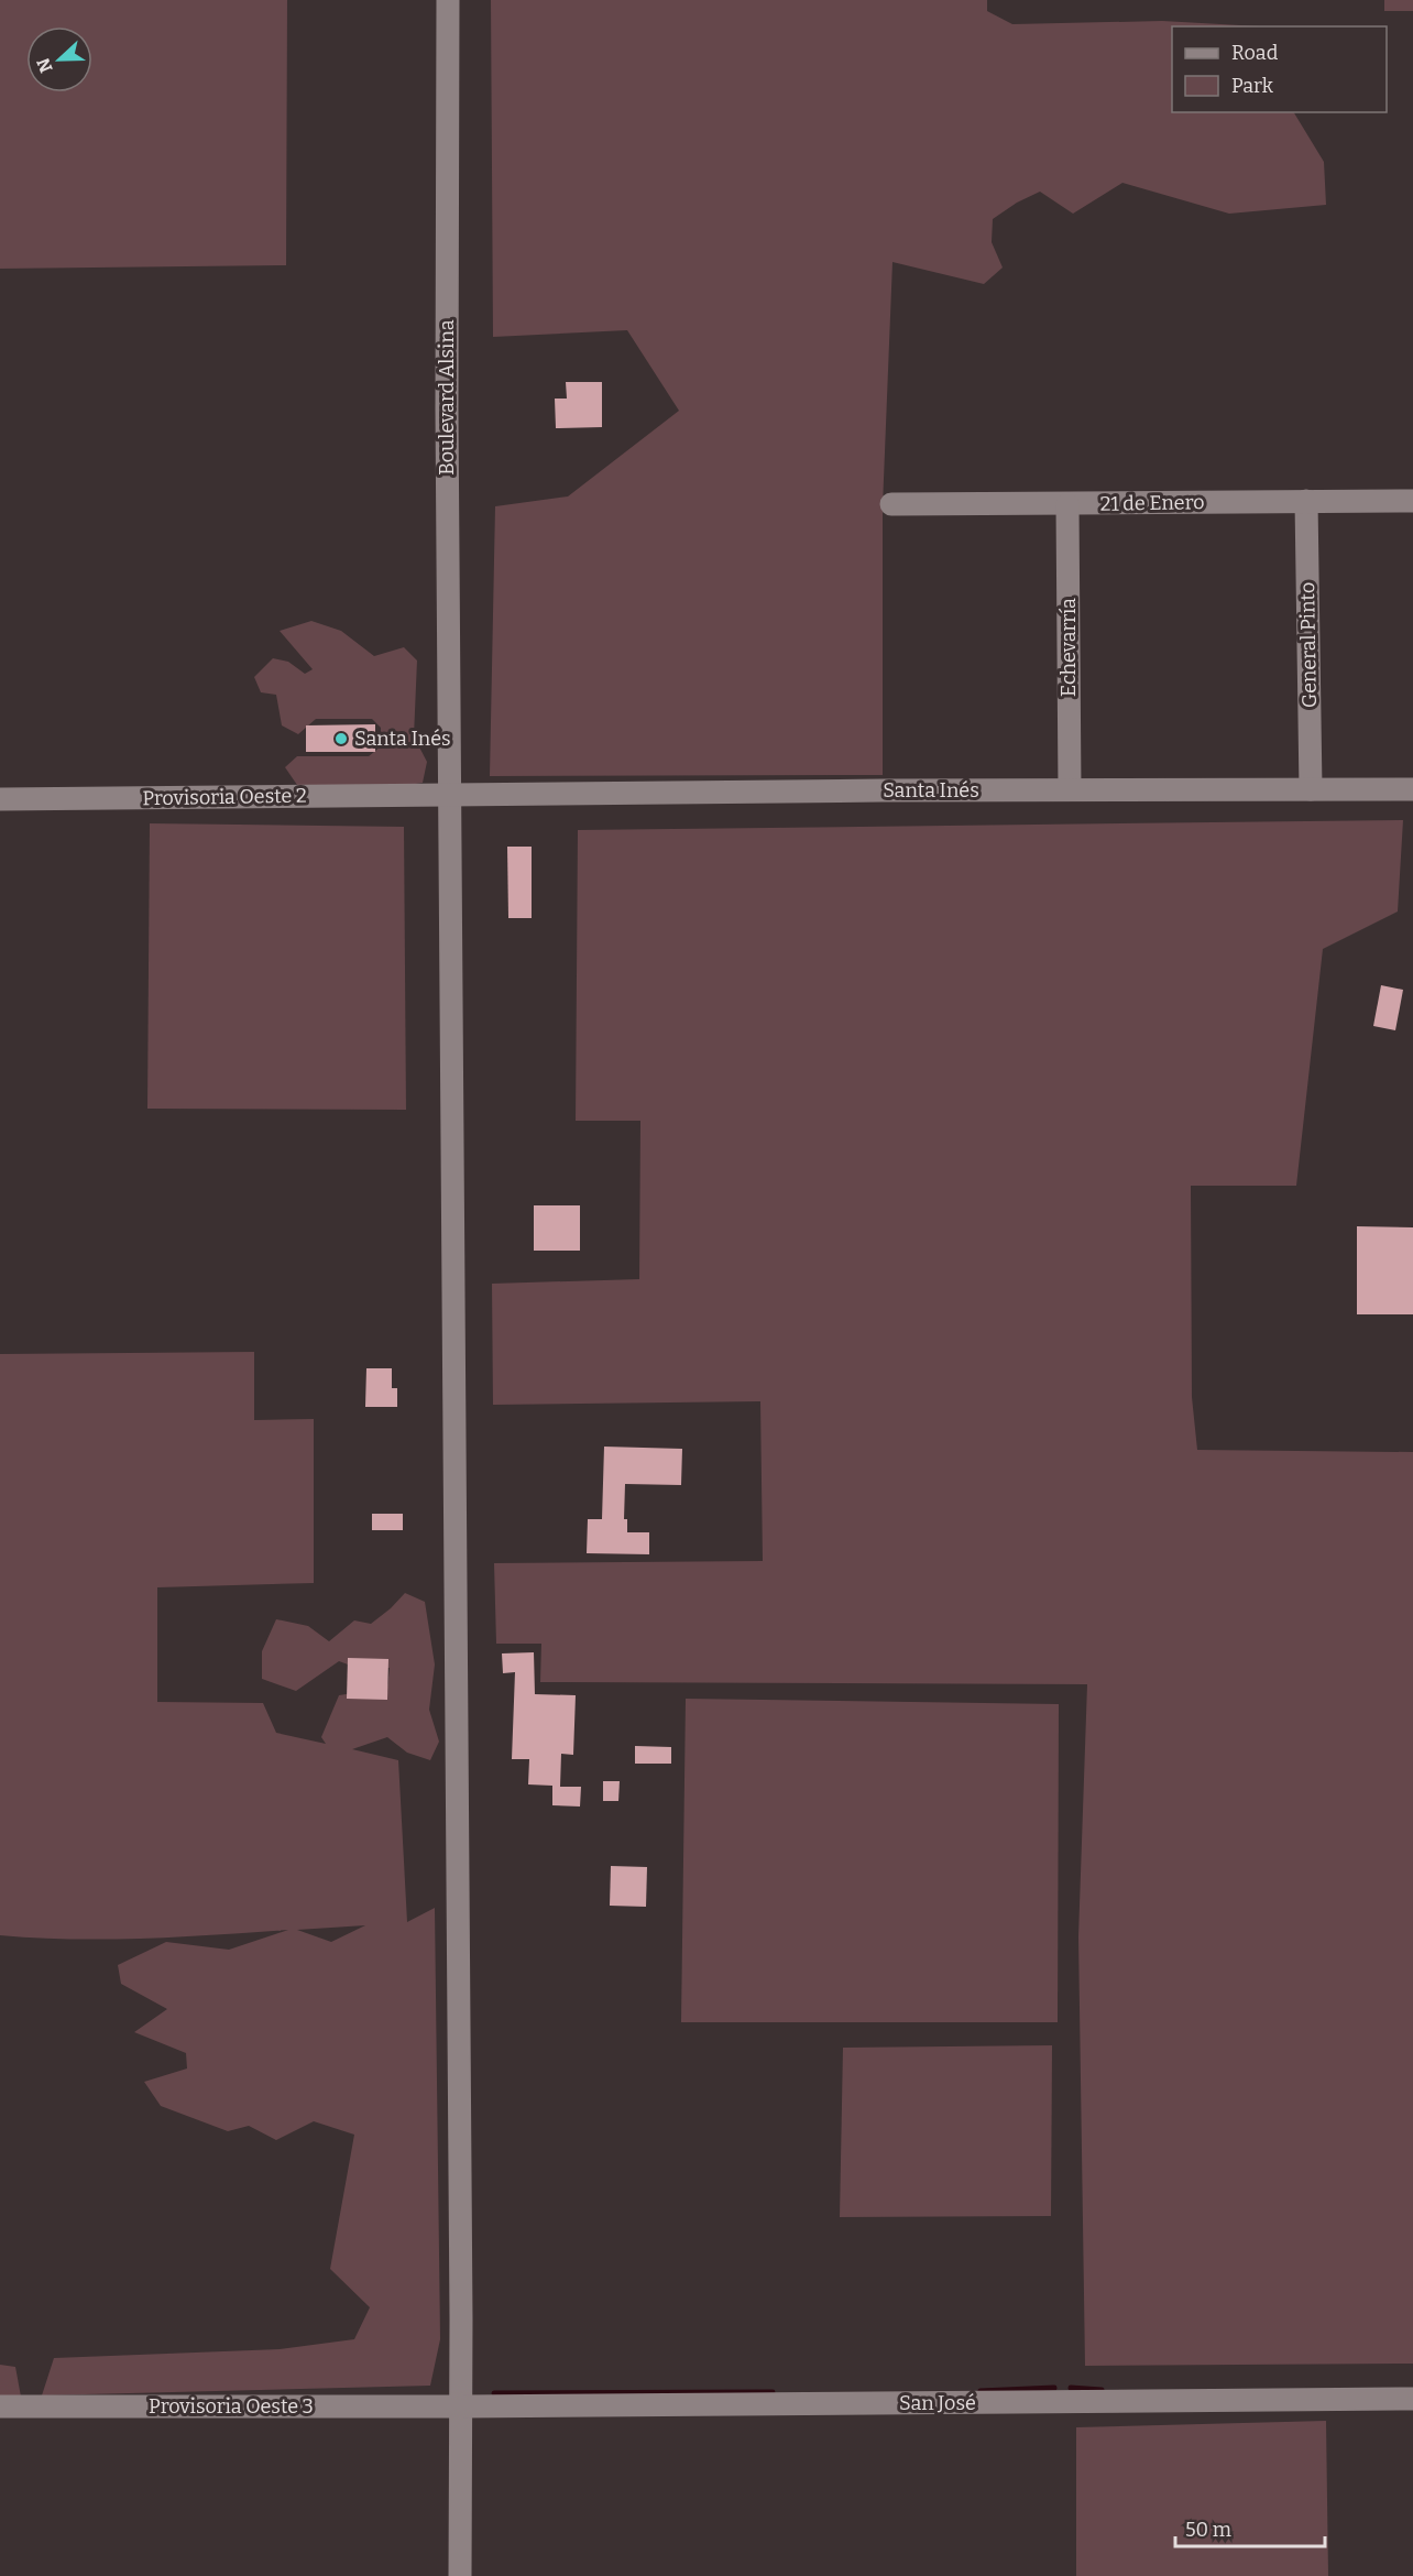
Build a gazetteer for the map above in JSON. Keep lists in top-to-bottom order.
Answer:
{
  "streets": {
    "street": [
      "Boulevard Alsina",
      "21 de Enero",
      "General Pinto",
      "Echevarría",
      "Santa Inés",
      "Provisoria Oeste 2",
      "San José",
      "Provisoria Oeste 3"
    ]
  },
  "crossings": [
    ["Boulevard Alsina", "Santa Inés"],
    ["Boulevard Alsina", "Provisoria Oeste 2"],
    ["Boulevard Alsina", "San José"],
    ["Boulevard Alsina", "Provisoria Oeste 3"],
    ["21 de Enero", "General Pinto"],
    ["21 de Enero", "Echevarría"],
    ["General Pinto", "Santa Inés"],
    ["Echevarría", "Santa Inés"],
    ["Santa Inés", "Provisoria Oeste 2"],
    ["San José", "Provisoria Oeste 3"]
  ],
  "places": ["Santa Inés"],
  "legend": ["Road", "Park"],
  "scale_bar": "50 m",
  "north": "left"
}
